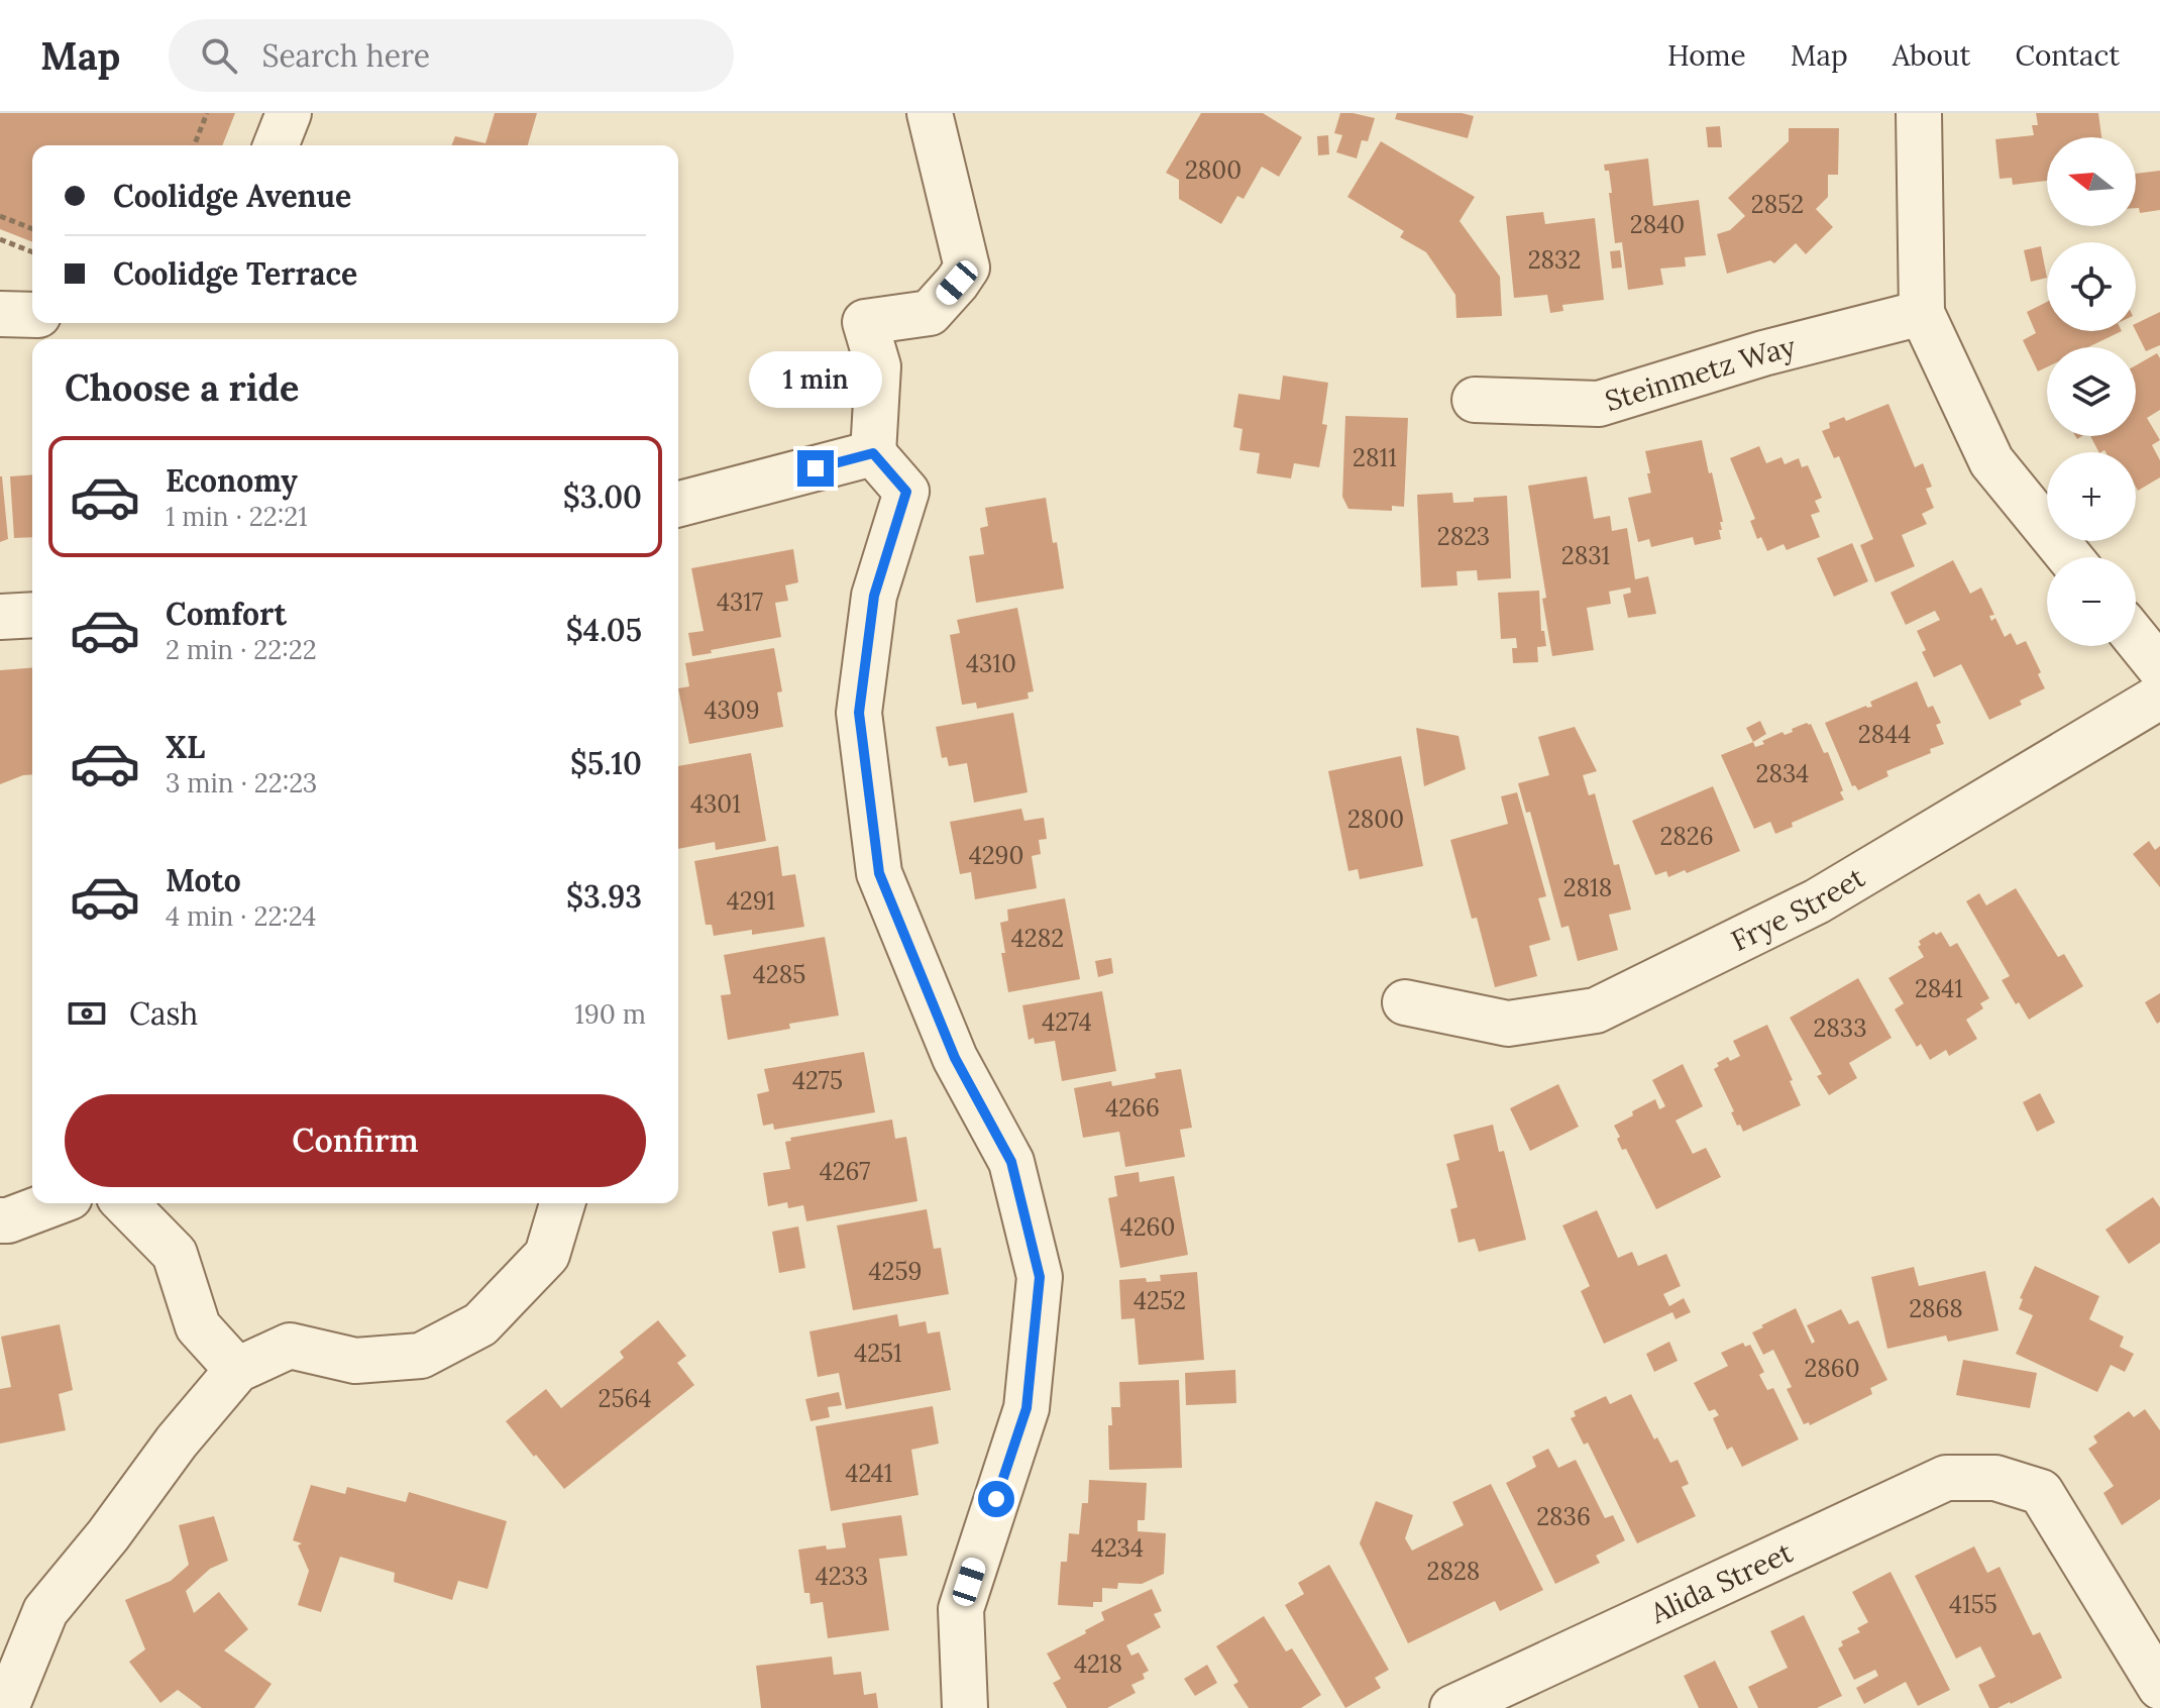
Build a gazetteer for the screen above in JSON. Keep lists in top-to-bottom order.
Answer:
{
  "streets": {
    "street": ["Steinmetz Way", "Frye Street", "Alida Street"]
  },
  "house_numbers": [
    "2800",
    "2852",
    "2840",
    "2832",
    "2811",
    "2823",
    "2831",
    "4317",
    "4310",
    "4309",
    "2844",
    "2834",
    "4301",
    "2800",
    "2826",
    "4290",
    "2818",
    "4291",
    "4282",
    "4285",
    "2841",
    "4274",
    "2833",
    "4275",
    "4266",
    "4267",
    "4260",
    "4259",
    "4252",
    "2868",
    "4251",
    "2860",
    "2564",
    "4241",
    "2836",
    "4234",
    "2828",
    "4233",
    "4155",
    "4218"
  ],
  "north": "left",
  "page": {
    "header": "Map",
    "search": "Search here",
    "nav": [
      "Home",
      "Map",
      "About",
      "Contact"
    ],
    "map_buttons": ["+", "−"],
    "banner": ["Coolidge Avenue", "Coolidge Terrace"],
    "heading": "Choose a ride",
    "bubble": "1 min",
    "list": [
      {
        "name": "Economy",
        "note": "1 min · 22:21",
        "value": "$3.00"
      },
      {
        "name": "Comfort",
        "note": "2 min · 22:22",
        "value": "$4.05"
      },
      {
        "name": "XL",
        "note": "3 min · 22:23",
        "value": "$5.10"
      },
      {
        "name": "Moto",
        "note": "4 min · 22:24",
        "value": "$3.93"
      }
    ],
    "pay": ["Cash", "190 m"],
    "buttons": "Confirm"
  }
}
